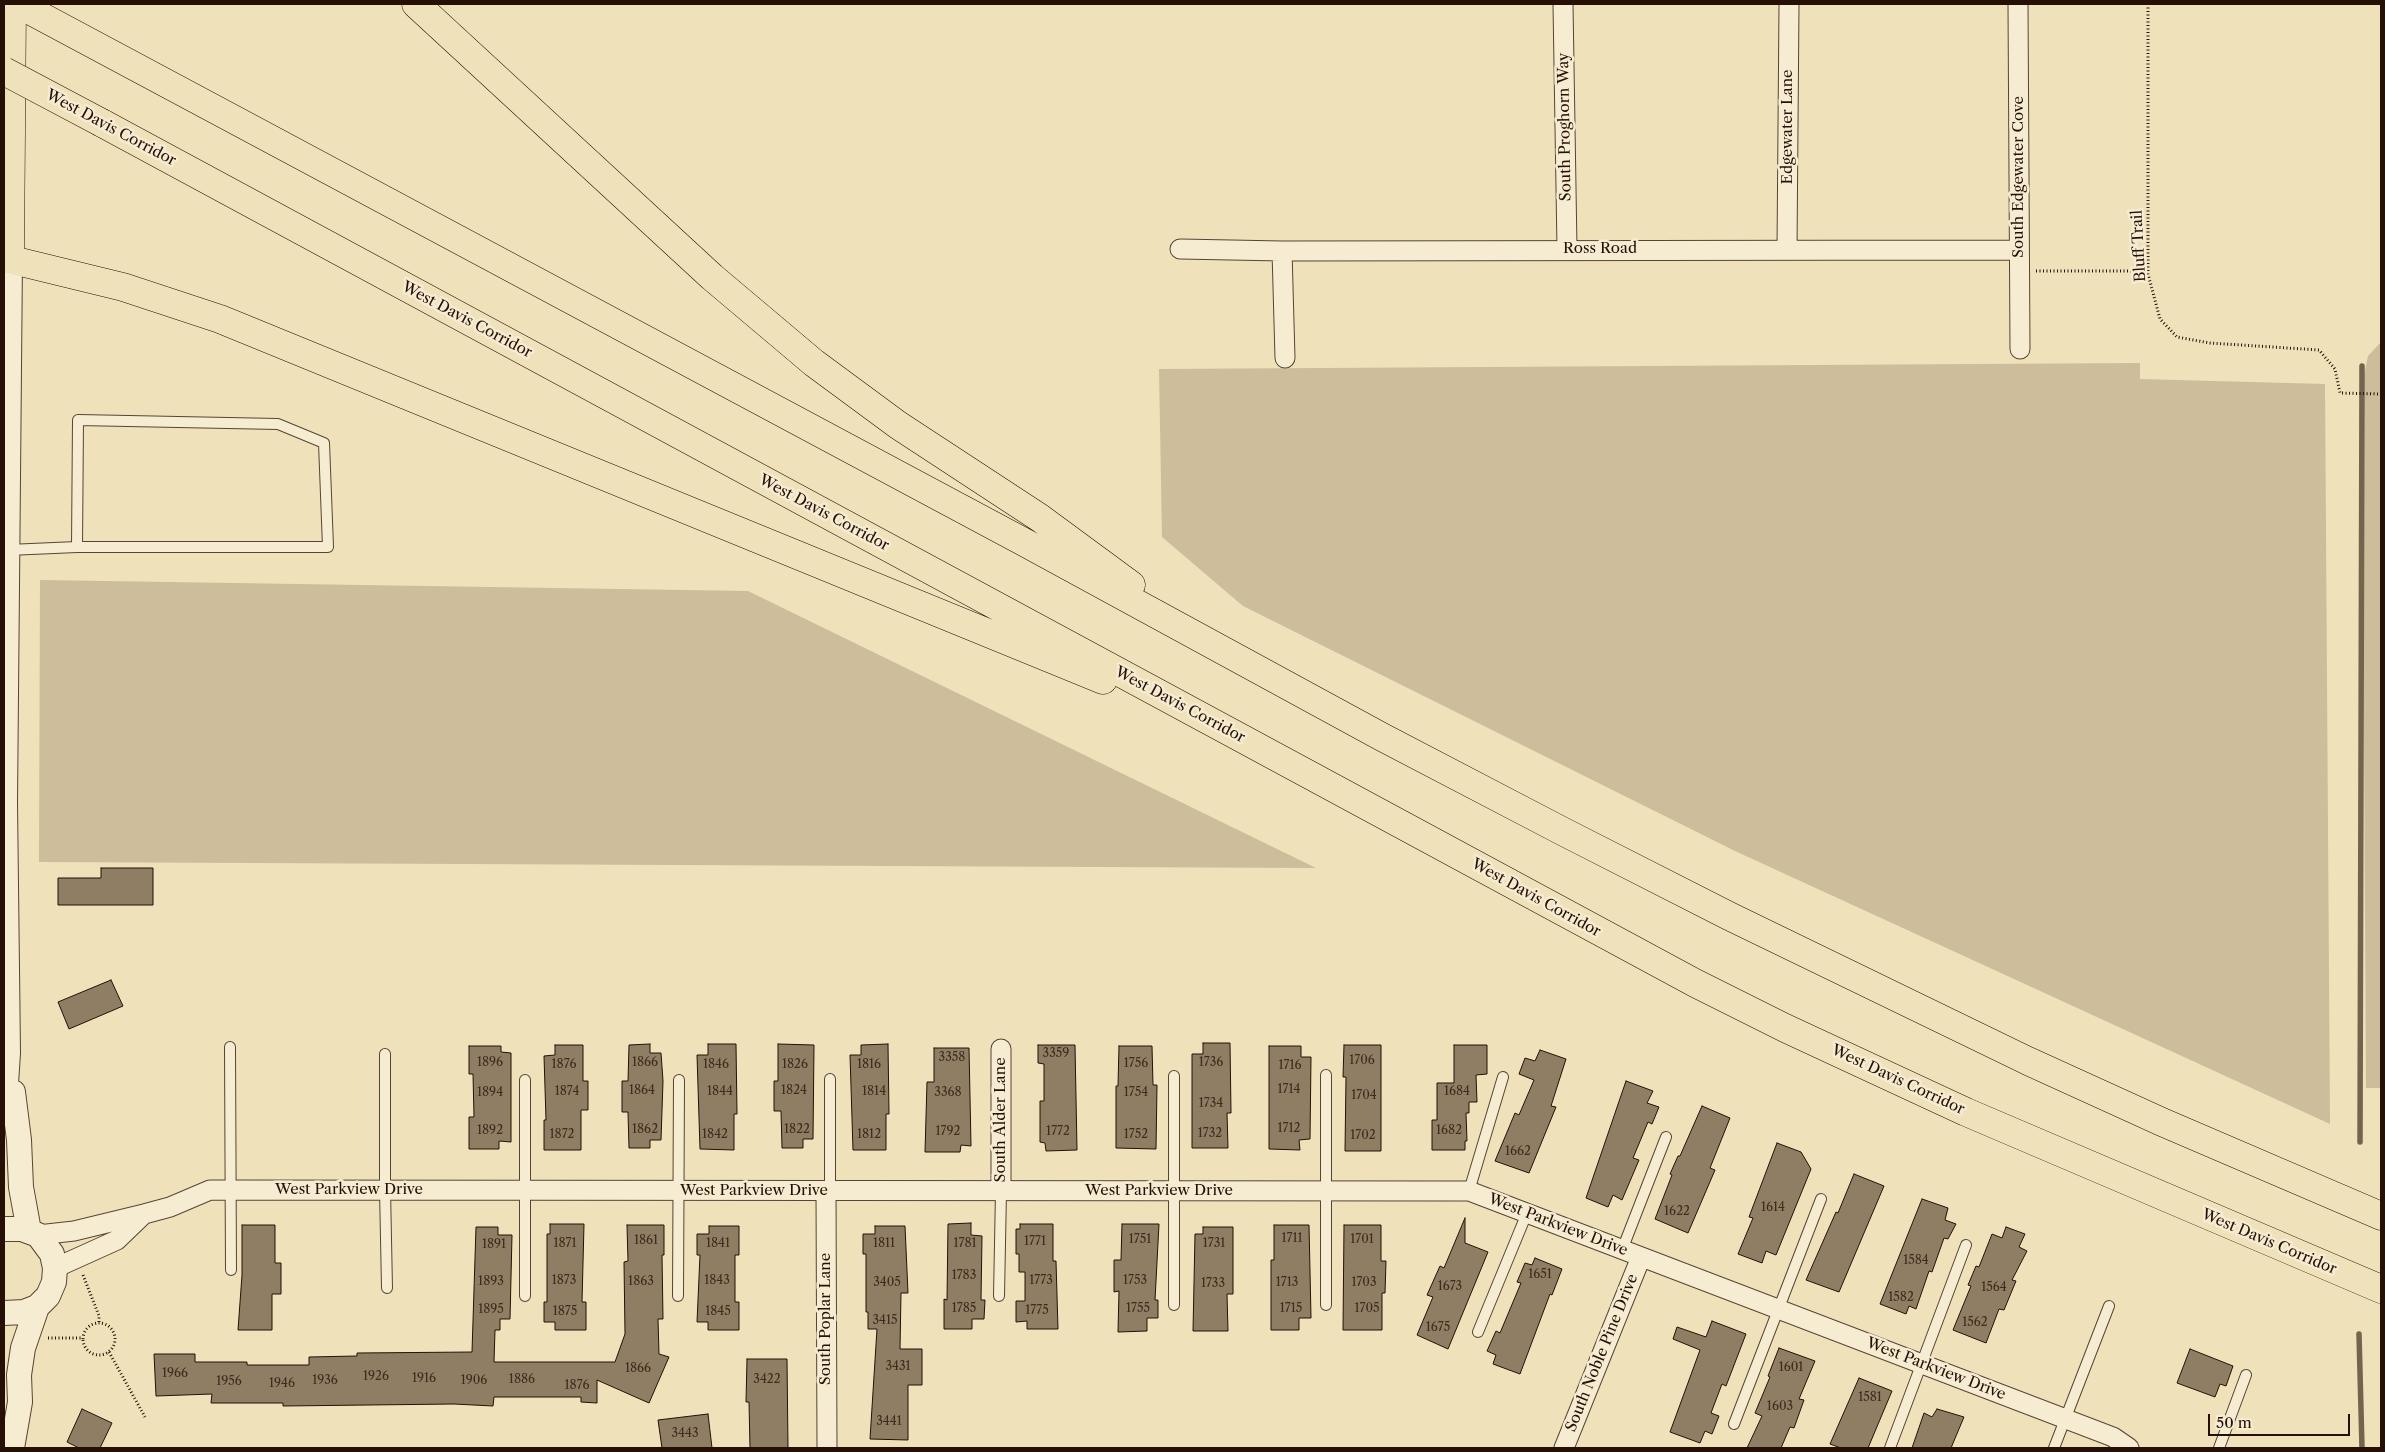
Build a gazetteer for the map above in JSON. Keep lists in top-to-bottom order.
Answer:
{
  "streets": {
    "main road": ["West Davis Corridor"],
    "street": [
      "South Proghorn Way",
      "Edgewater Lane",
      "South Edgewater Cove",
      "Ross Road",
      "South Alder Lane",
      "West Parkview Drive",
      "South Poplar Lane",
      "South Noble Pine Drive"
    ],
    "path": ["Bluff Trail"]
  },
  "crossings": [
    ["South Proghorn Way", "Ross Road"],
    ["Edgewater Lane", "Ross Road"],
    ["South Edgewater Cove", "Ross Road"],
    ["South Alder Lane", "West Parkview Drive"],
    ["West Parkview Drive", "South Poplar Lane"],
    ["West Parkview Drive", "South Noble Pine Drive"]
  ],
  "house_numbers": [
    "3359",
    "3358",
    "1706",
    "1896",
    "1866",
    "1736",
    "1756",
    "1876",
    "1846",
    "1826",
    "1816",
    "1716",
    "1714",
    "1864",
    "1824",
    "1874",
    "1844",
    "1814",
    "1684",
    "1894",
    "3368",
    "1754",
    "1704",
    "1734",
    "1712",
    "1862",
    "1822",
    "1892",
    "1682",
    "1792",
    "1772",
    "1732",
    "1872",
    "1842",
    "1812",
    "1752",
    "1702",
    "1662",
    "1614",
    "1622",
    "1711",
    "1751",
    "1701",
    "1861",
    "1771",
    "1871",
    "1841",
    "1811",
    "1781",
    "1731",
    "1891",
    "1584",
    "1651",
    "1783",
    "1873",
    "1843",
    "1773",
    "1753",
    "1893",
    "1863",
    "3405",
    "1713",
    "1703",
    "1733",
    "1673",
    "1564",
    "1582",
    "1785",
    "1755",
    "1715",
    "1705",
    "1895",
    "1775",
    "1875",
    "1845",
    "3415",
    "1562",
    "1675",
    "3431",
    "1601",
    "1866",
    "1966",
    "1926",
    "1916",
    "1886",
    "3422",
    "1936",
    "1906",
    "1956",
    "1946",
    "1876",
    "1581",
    "1603",
    "3441",
    "3443"
  ],
  "scale_bar": "50 m"
}
